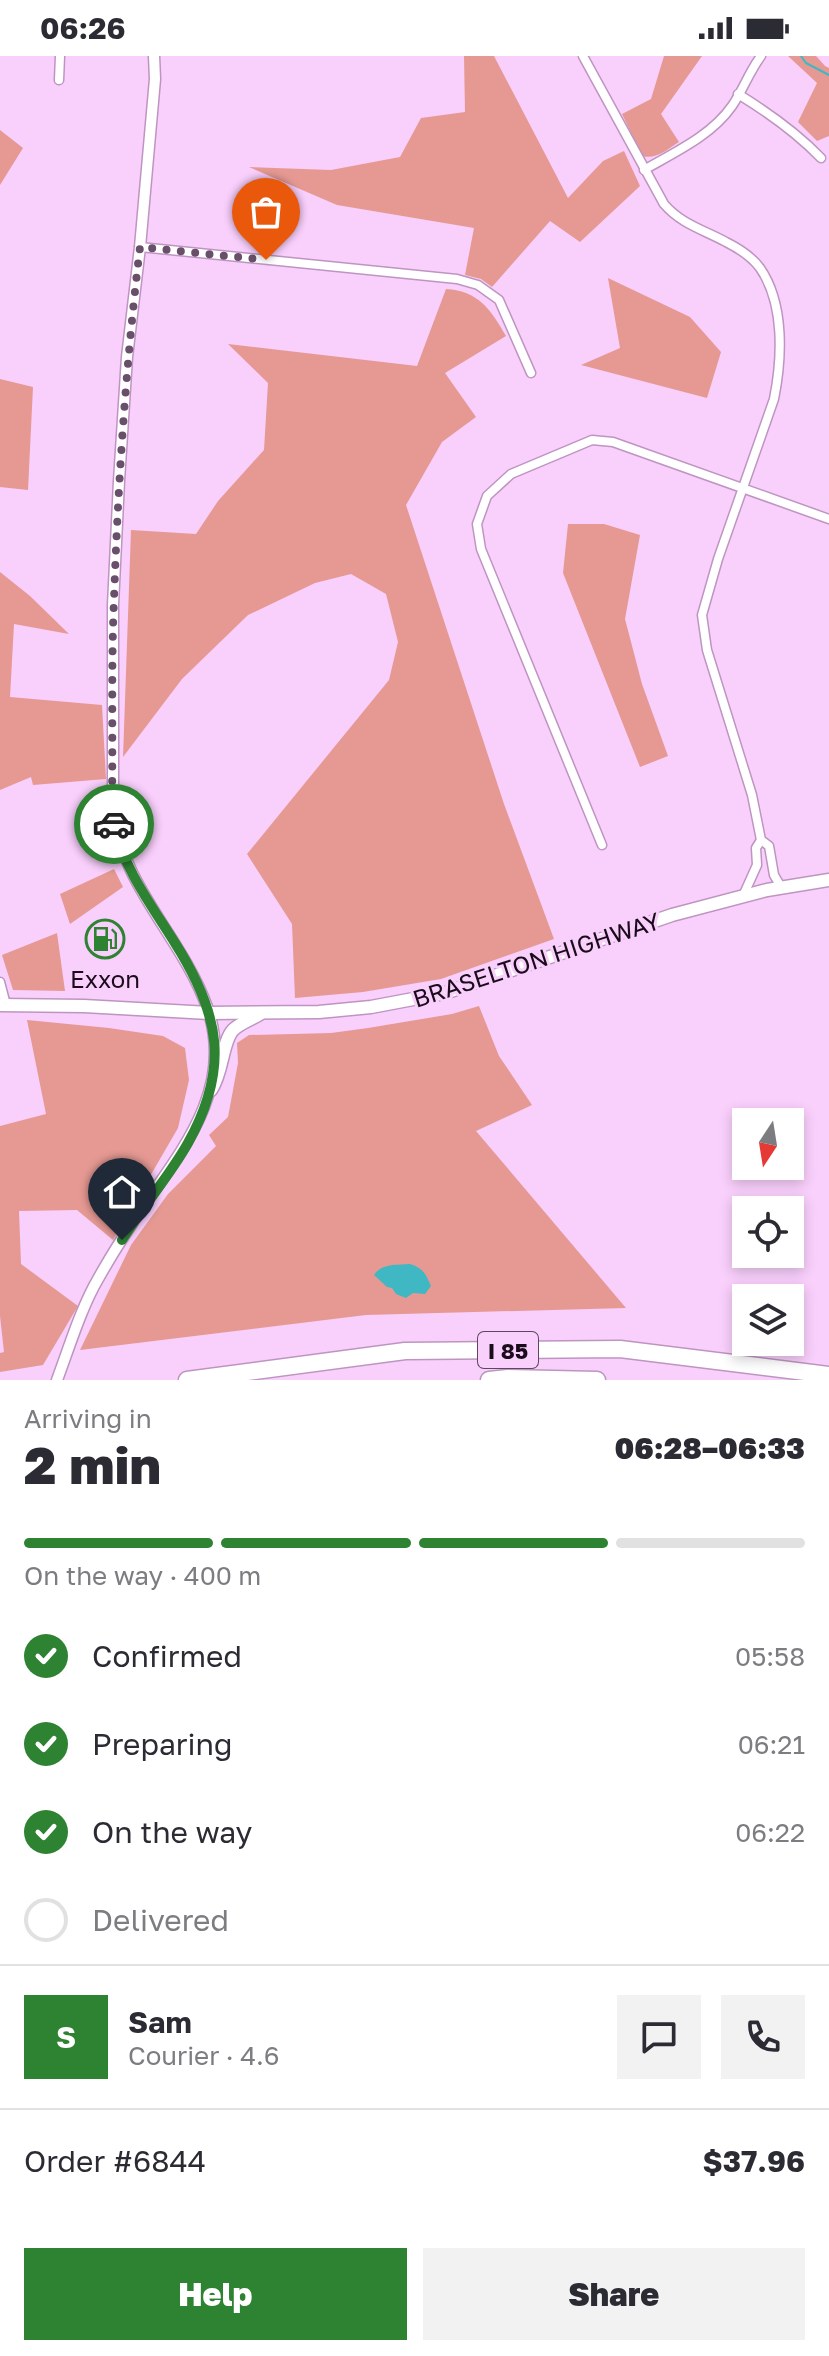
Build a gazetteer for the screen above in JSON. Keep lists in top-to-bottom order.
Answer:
{
  "streets": {
    "highway": ["I 85"],
    "main road": ["BRASELTON HIGHWAY"]
  },
  "places": {
    "fuel station": ["Exxon"]
  },
  "north": "bottom",
  "page": {
    "status": "06:26",
    "heading": ["2 min", "Arriving in", "06:28–06:33"],
    "panel": [
      "Sam",
      "Courier · 4.6",
      "Order #6844",
      "$37.96"
    ],
    "bar": "On the way · 400 m",
    "list": [
      ["Confirmed", "05:58"],
      ["Preparing", "06:21"],
      ["On the way", "06:22"],
      "Delivered"
    ],
    "round": "S",
    "buttons": ["Help", "Share"]
  }
}
